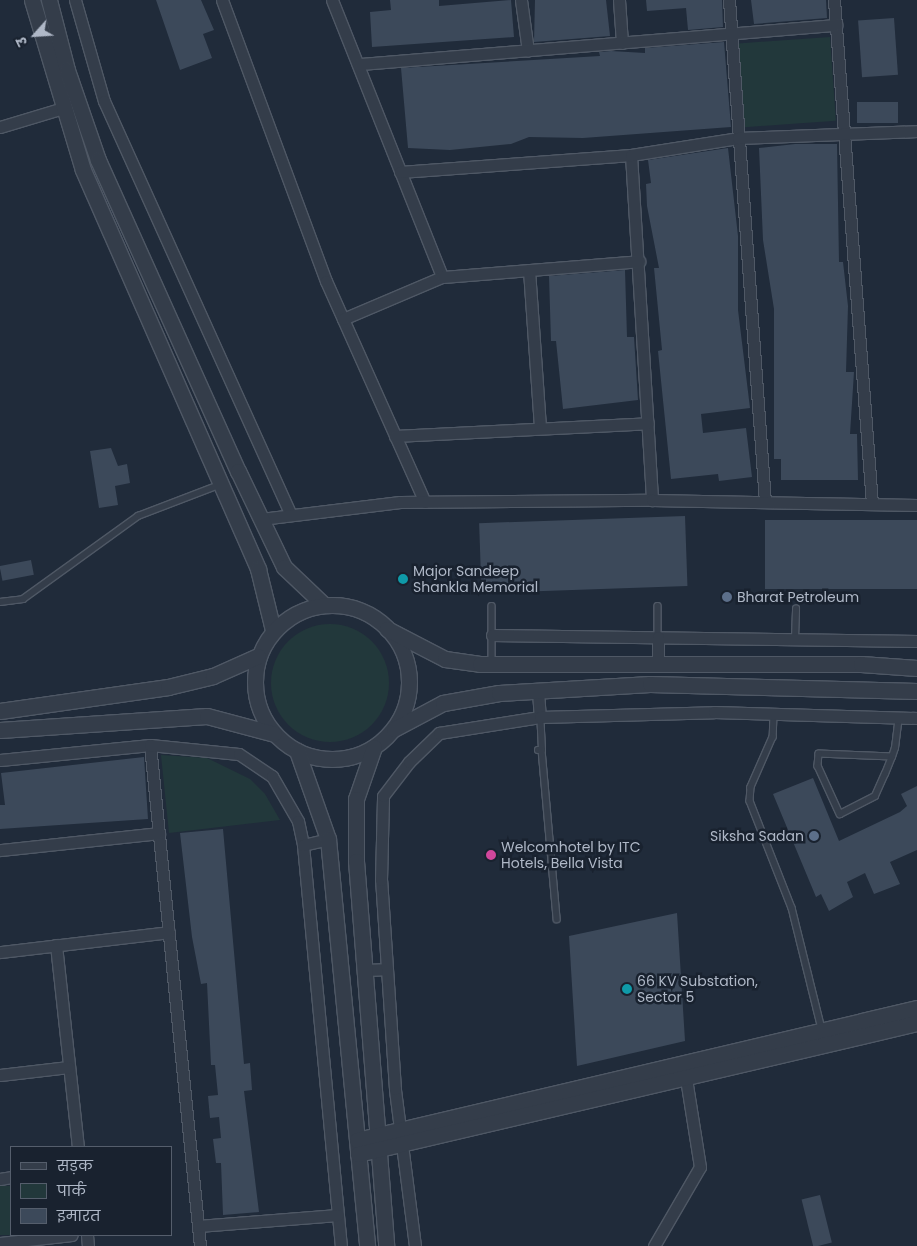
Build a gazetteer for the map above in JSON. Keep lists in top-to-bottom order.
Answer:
{
  "places": [
    "Major Sandeep Shankla Memorial",
    "Bharat Petroleum",
    "Siksha Sadan",
    "Welcomhotel by ITC Hotels, Bella Vista",
    "66 KV Substation, Sector 5"
  ],
  "legend": ["सड़क", "पार्क", "इमारत"],
  "north": "bottom left"
}
